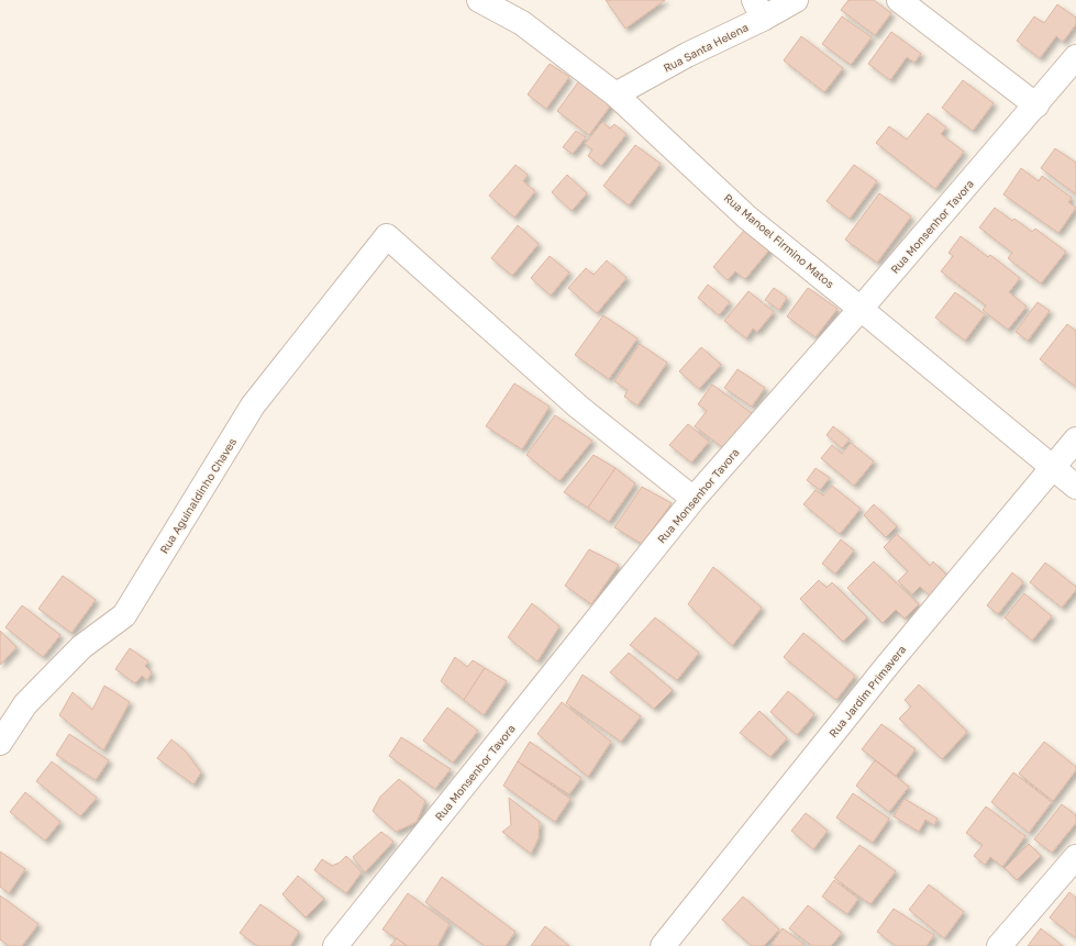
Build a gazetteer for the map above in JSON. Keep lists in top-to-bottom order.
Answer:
{
  "streets": {
    "street": [
      "Rua Santa Helena",
      "Rua Monsenhor Tavora",
      "Rua Manoel Firmino Matos",
      "Rua Aguinaldinho Chaves",
      "Rua Jardim Primavera"
    ]
  },
  "crossings": [
    ["Rua Santa Helena", "Rua Manoel Firmino Matos"],
    ["Rua Monsenhor Tavora", "Rua Manoel Firmino Matos"],
    ["Rua Monsenhor Tavora", "Rua Aguinaldinho Chaves"],
    ["Rua Manoel Firmino Matos", "Rua Jardim Primavera"]
  ]
}
